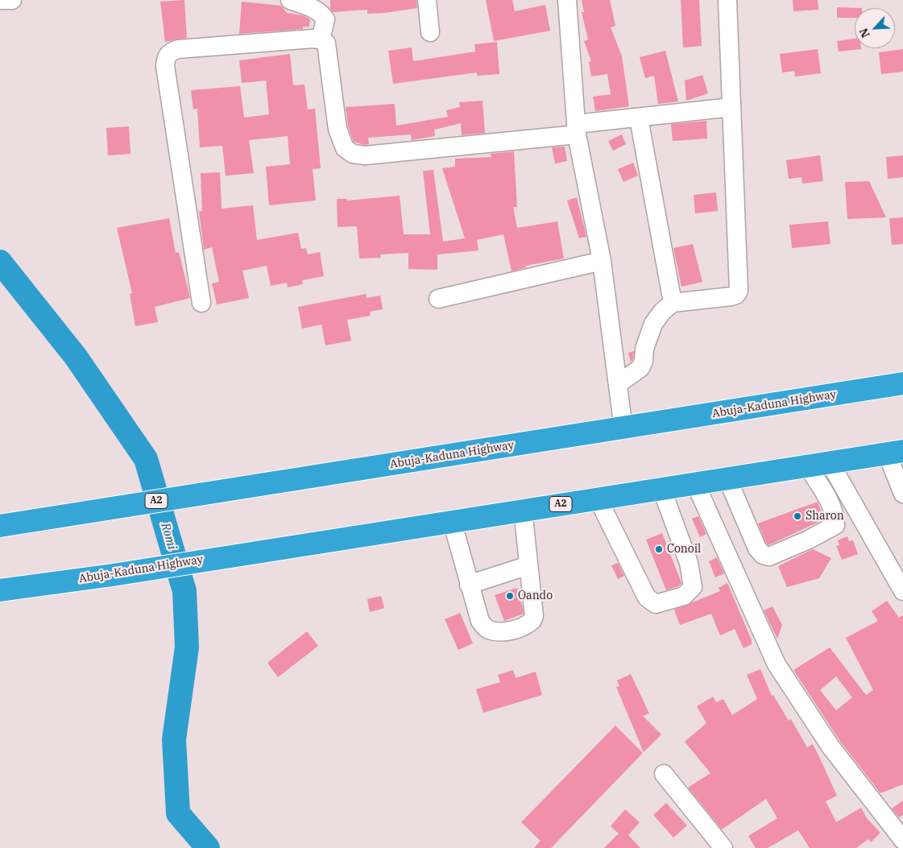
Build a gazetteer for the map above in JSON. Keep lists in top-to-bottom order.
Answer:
{
  "streets": {
    "highway": ["Abuja-Kaduna Highway", "A2"]
  },
  "water": ["Romi"],
  "places": ["Sharon", "Conoil", "Oando"],
  "north": "bottom left"
}
